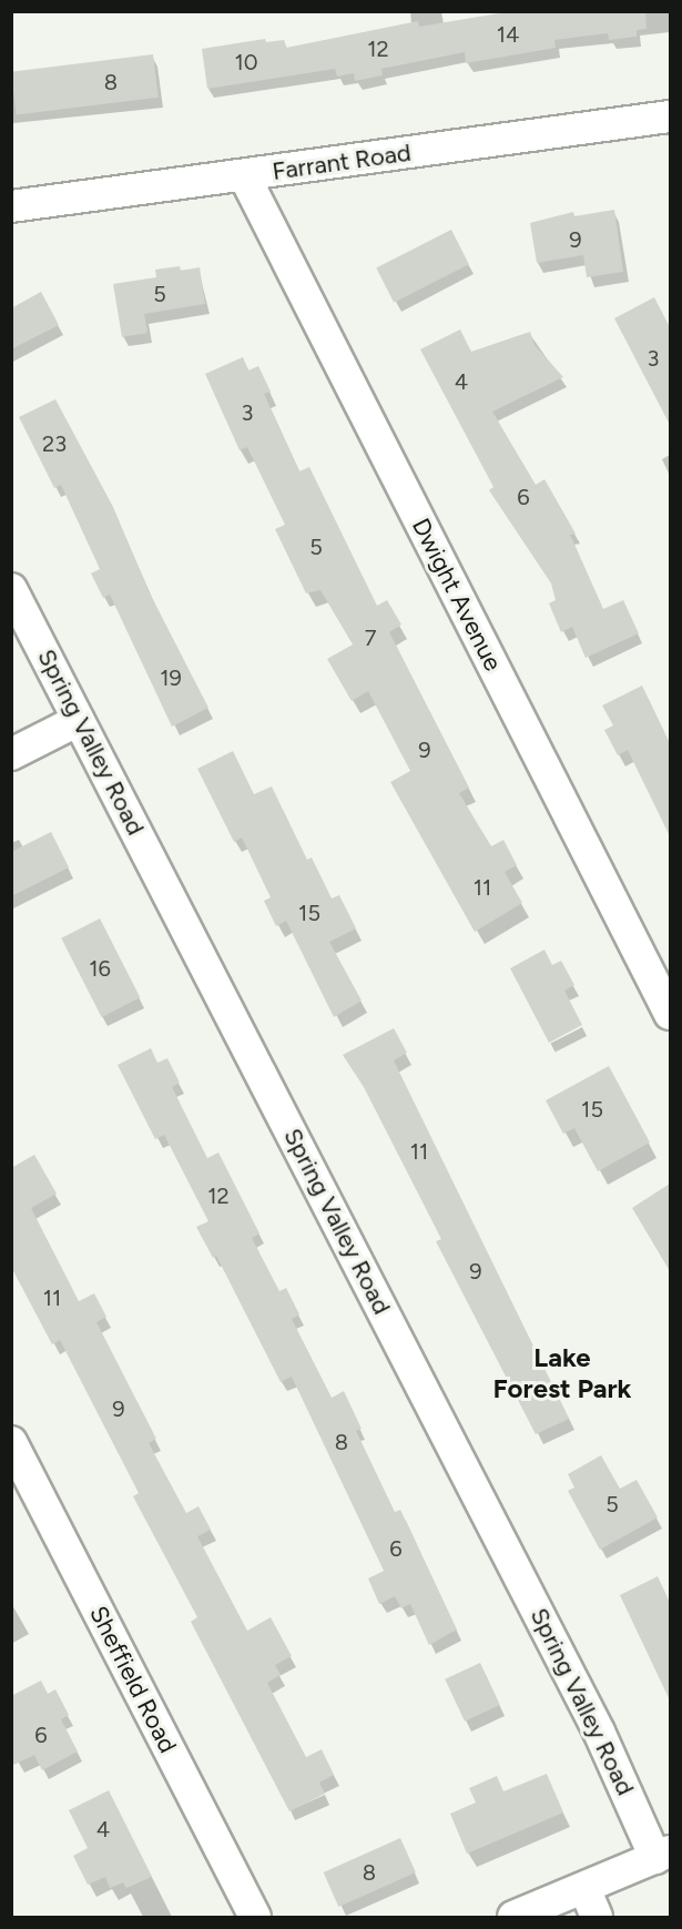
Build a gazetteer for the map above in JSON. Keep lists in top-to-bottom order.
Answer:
{
  "streets": {
    "street": [
      "Farrant Road",
      "Dwight Avenue",
      "Spring Valley Road",
      "Sheffield Road"
    ]
  },
  "crossings": [
    ["Farrant Road", "Dwight Avenue"]
  ],
  "districts": ["Lake Forest Park"],
  "house_numbers": [
    "14",
    "12",
    "10",
    "8",
    "9",
    "5",
    "3",
    "4",
    "3",
    "23",
    "6",
    "5",
    "7",
    "19",
    "9",
    "11",
    "15",
    "16",
    "15",
    "11",
    "12",
    "9",
    "11",
    "9",
    "8",
    "5",
    "6",
    "6",
    "4",
    "8"
  ]
}
